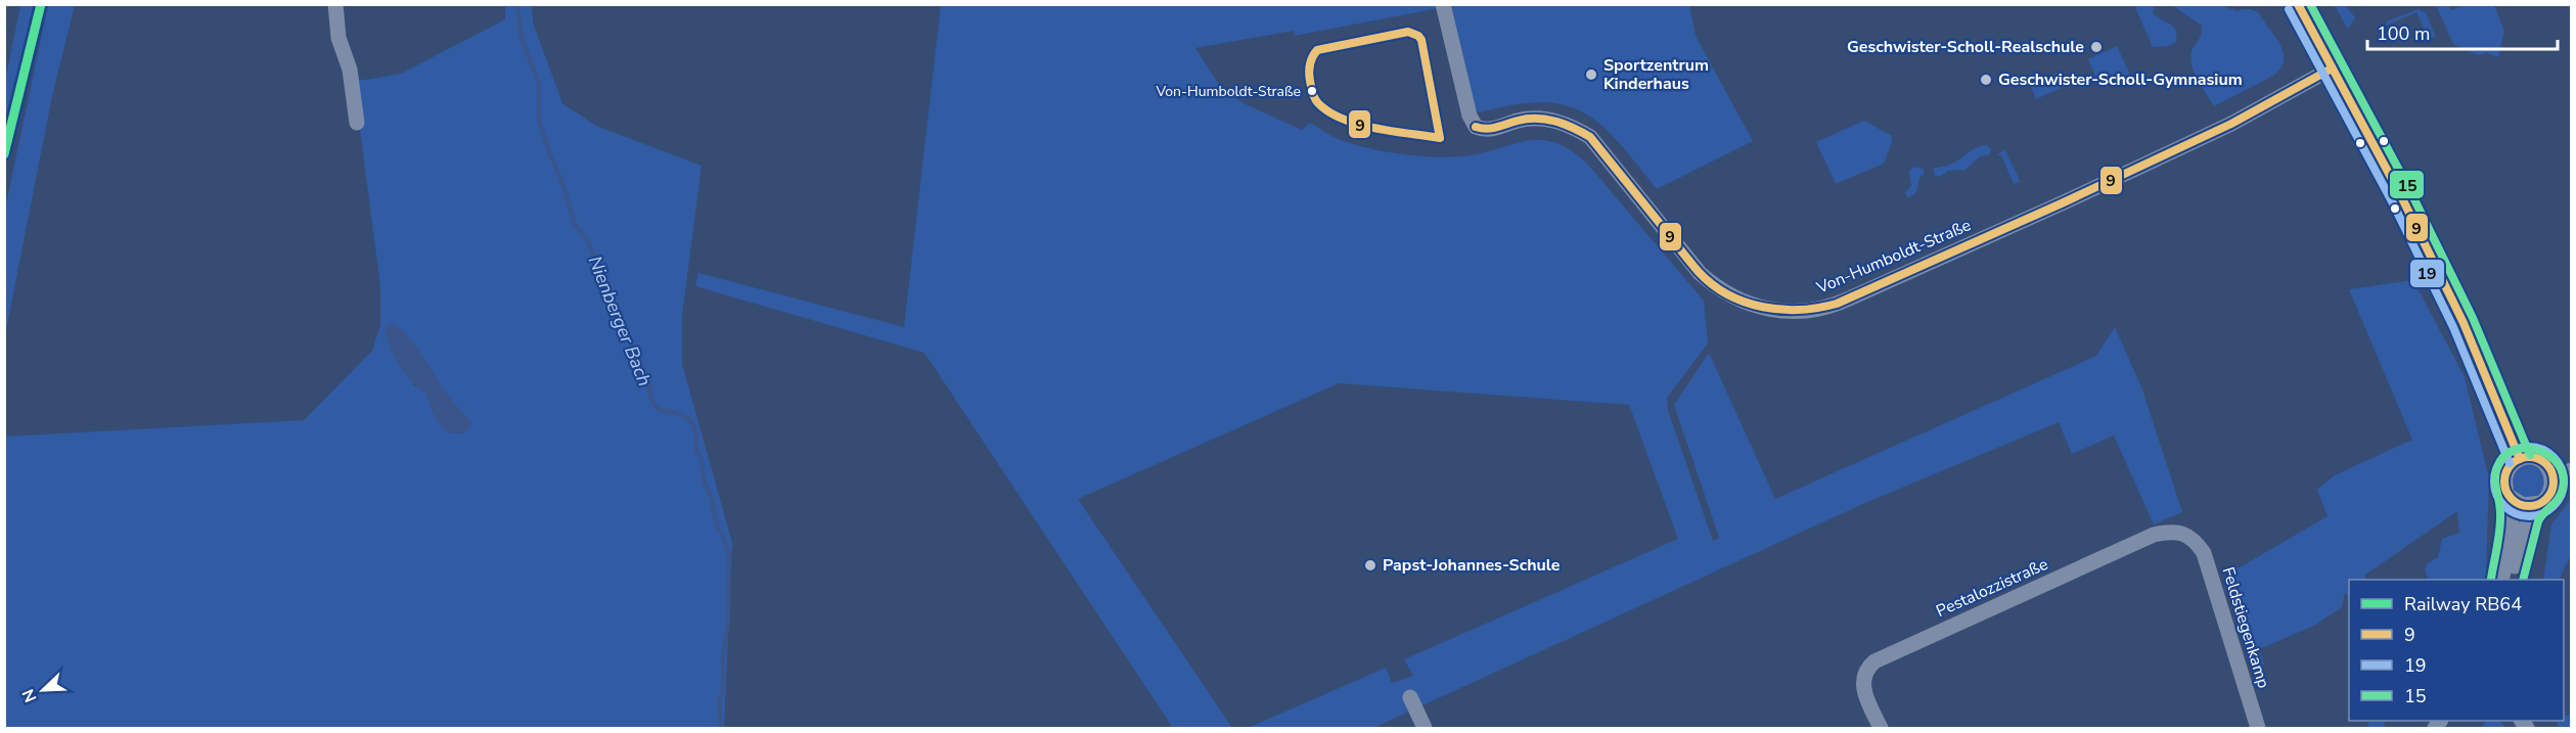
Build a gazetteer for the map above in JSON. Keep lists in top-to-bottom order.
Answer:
{
  "streets": {
    "street": ["Von-Humboldt-Straße", "Pestalozzistraße", "Feldstiegenkamp"]
  },
  "crossings": [
    ["Pestalozzistraße", "Feldstiegenkamp"]
  ],
  "water": ["Nienberger Bach"],
  "places": [
    "Geschwister-Scholl-Realschule",
    "Sportzentrum Kinderhaus",
    "Geschwister-Scholl-Gymnasium",
    "Von-Humboldt-Straße",
    "Papst-Johannes-Schule"
  ],
  "lines": [
    "rail line RB64",
    "transit line 9",
    "transit line 15",
    "transit line 19"
  ],
  "legend": [
    "Railway RB64",
    "9",
    "19",
    "15"
  ],
  "scale_bar": "100 m",
  "north": "bottom left"
}
